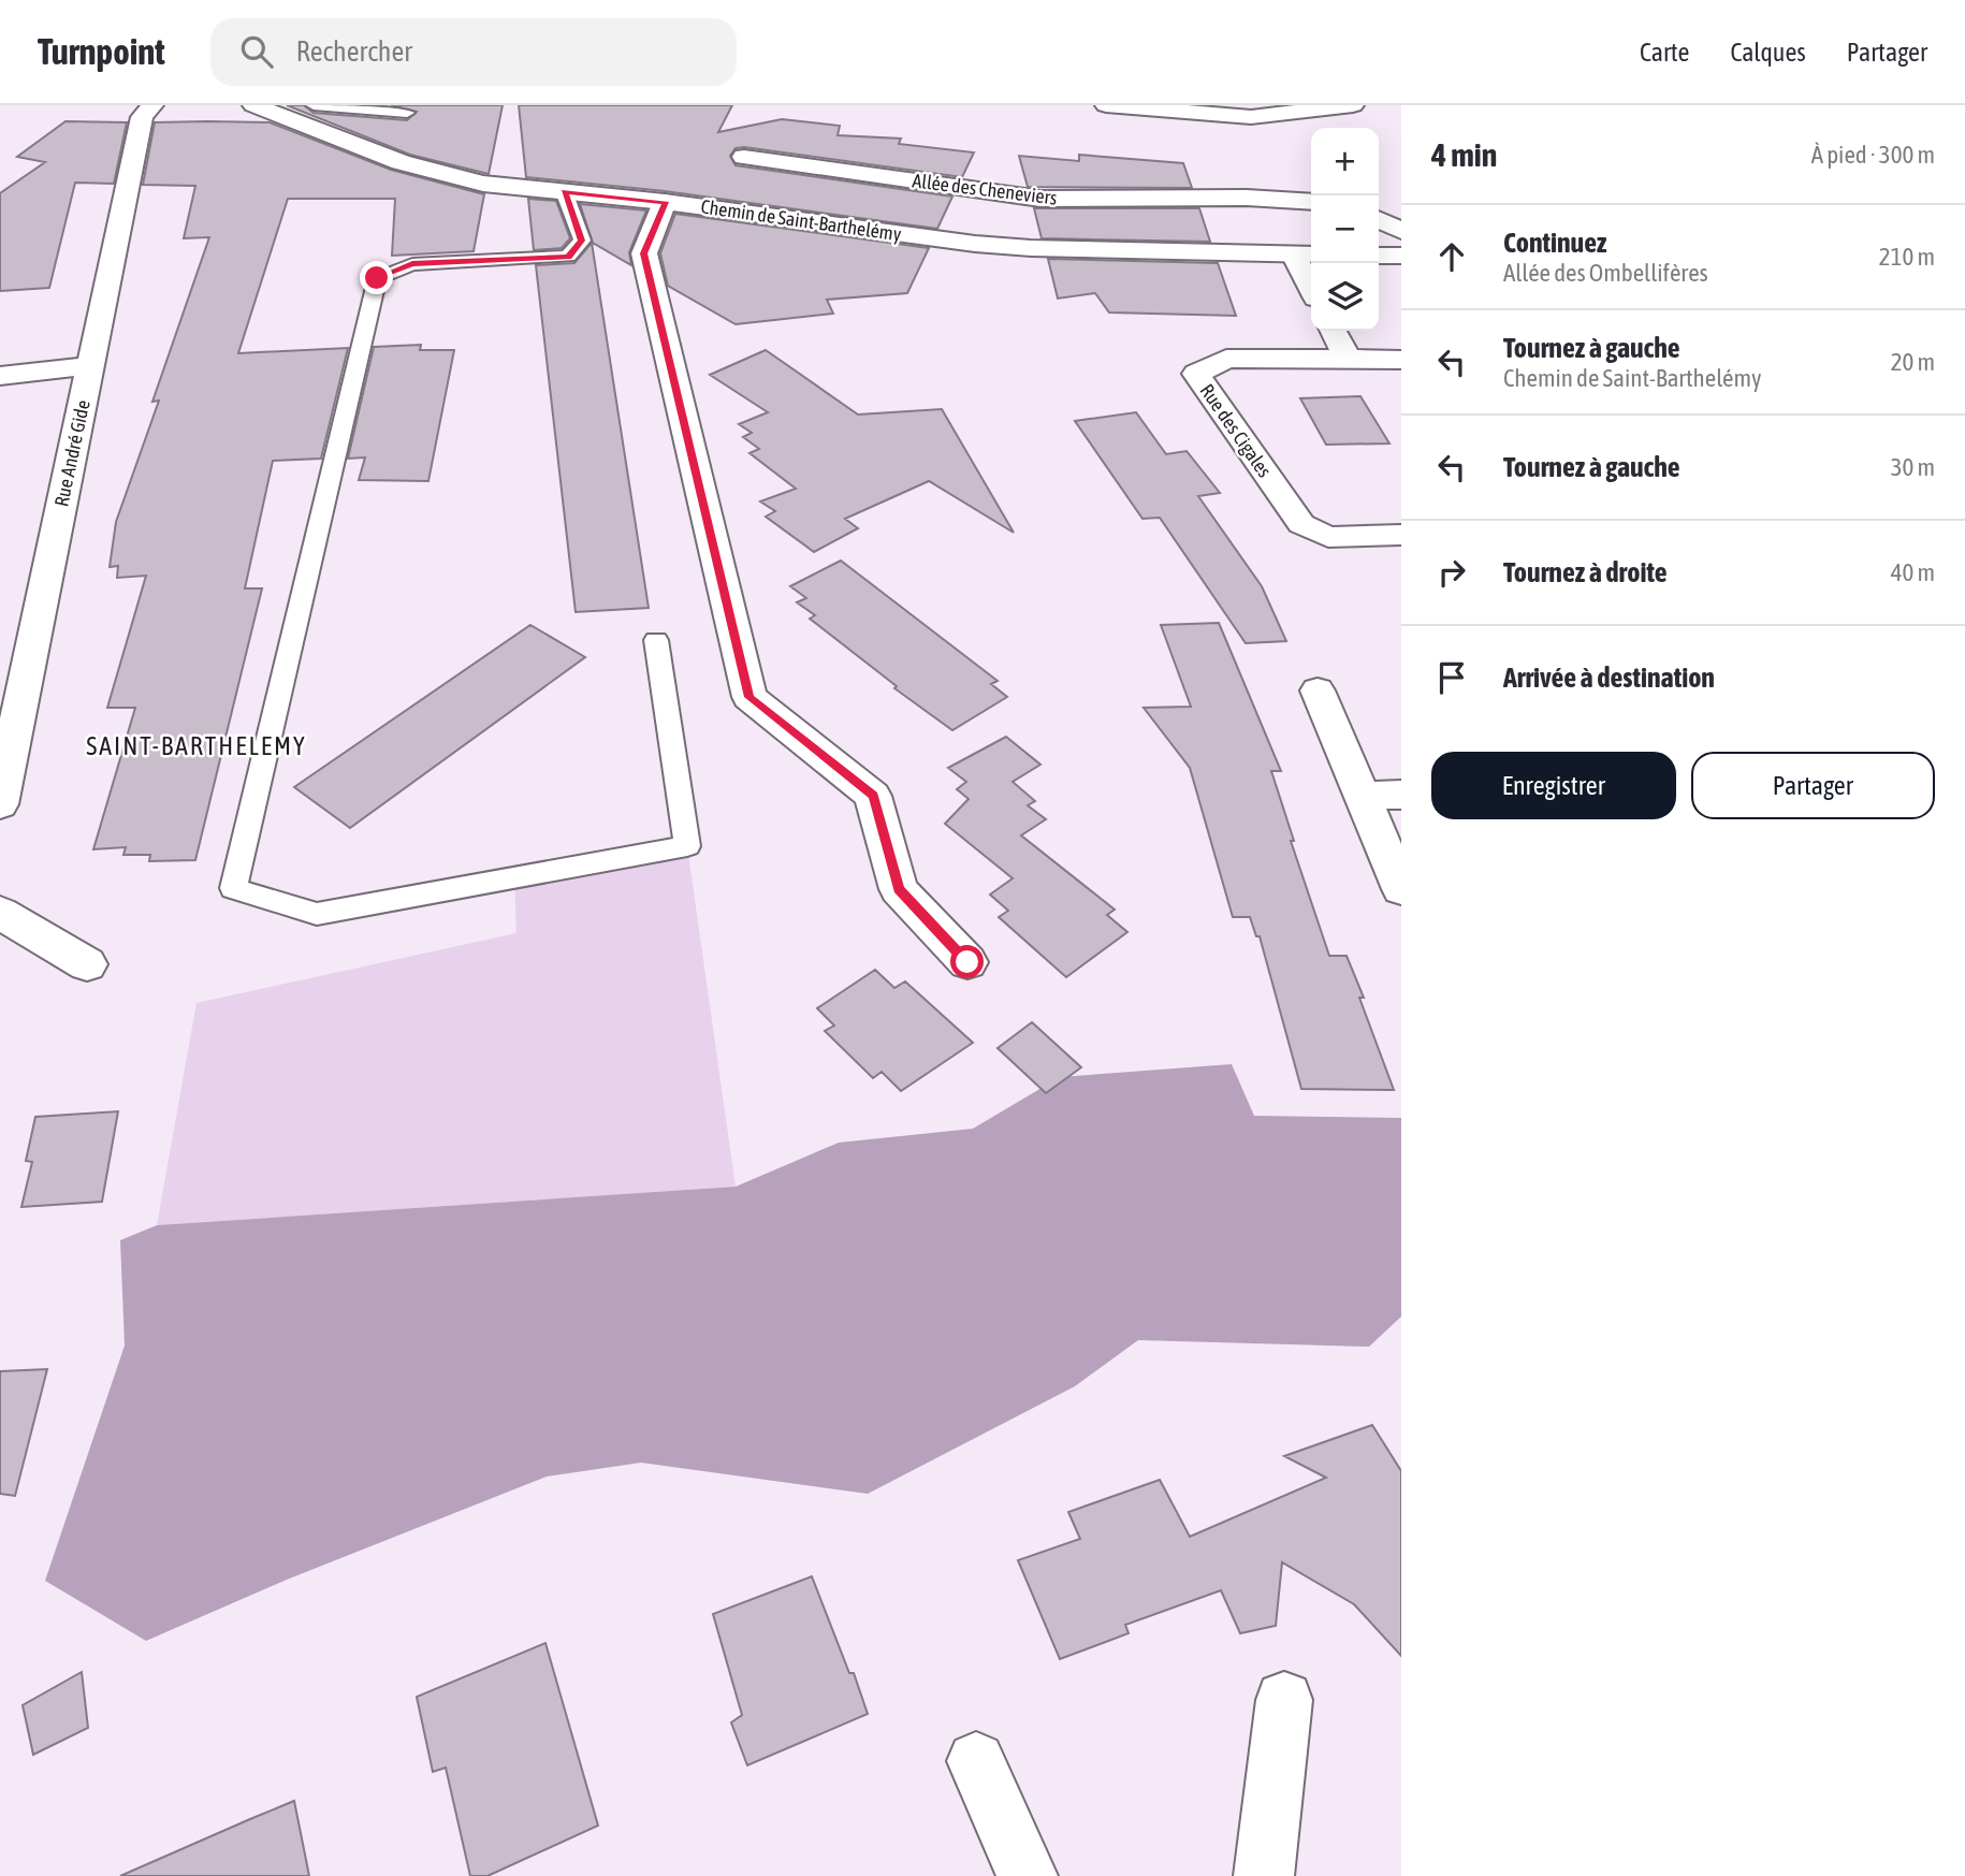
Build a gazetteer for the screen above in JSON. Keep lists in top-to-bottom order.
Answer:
{
  "streets": {
    "street": [
      "Allée des Cheneviers",
      "Chemin de Saint-Barthelémy",
      "Rue des Cigales",
      "Rue André Gide"
    ]
  },
  "districts": ["SAINT-BARTHELEMY"],
  "page": {
    "header": "Turnpoint",
    "search": "Rechercher",
    "nav": ["Carte", "Calques", "Partager"],
    "heading": ["4 min", "À pied · 300 m"],
    "map_buttons": ["+", "−"],
    "list": [
      ["Continuez", "Allée des Ombellifères", "210 m"],
      ["Tournez à gauche", "Chemin de Saint-Barthelémy", "20 m"],
      ["Tournez à gauche", "30 m"],
      ["Tournez à droite", "40 m"],
      "Arrivée à destination"
    ],
    "buttons": ["Enregistrer", "Partager"]
  }
}
